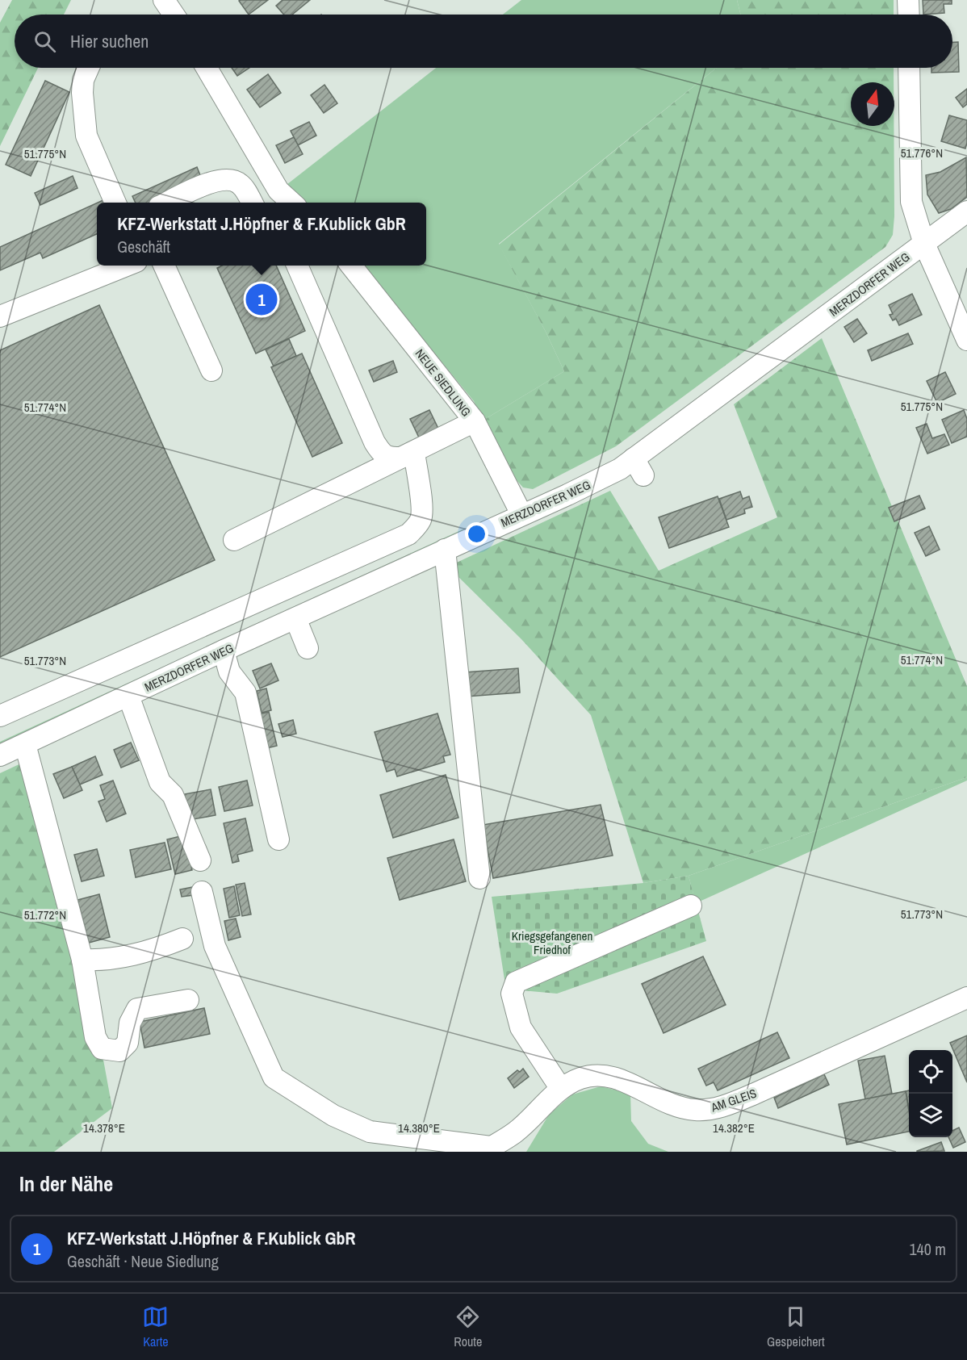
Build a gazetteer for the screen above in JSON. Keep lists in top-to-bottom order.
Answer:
{
  "streets": {
    "street": ["MERZDORFER WEG", "NEUE SIEDLUNG", "AM GLEIS"]
  },
  "crossings": [
    ["MERZDORFER WEG", "NEUE SIEDLUNG"]
  ],
  "parks": ["Kriegsgefangenen Friedhof"],
  "north": "top",
  "page": {
    "search": "Hier suchen",
    "popup": ["KFZ-Werkstatt J.Höpfner & F.Kublick GbR", "Geschäft"],
    "pins": "1",
    "heading": "In der Nähe",
    "list": [
      {
        "mark": "1",
        "name": "KFZ-Werkstatt J.Höpfner & F.Kublick GbR",
        "note": "Geschäft · Neue Siedlung",
        "value": "140 m"
      }
    ],
    "nav": ["Karte", "Route", "Gespeichert"]
  },
  "coordinates": [
    "51.776°N",
    "51.775°N",
    "51.774°N",
    "51.773°N",
    "51.772°N",
    "14.378°E",
    "14.380°E",
    "14.382°E"
  ]
}
